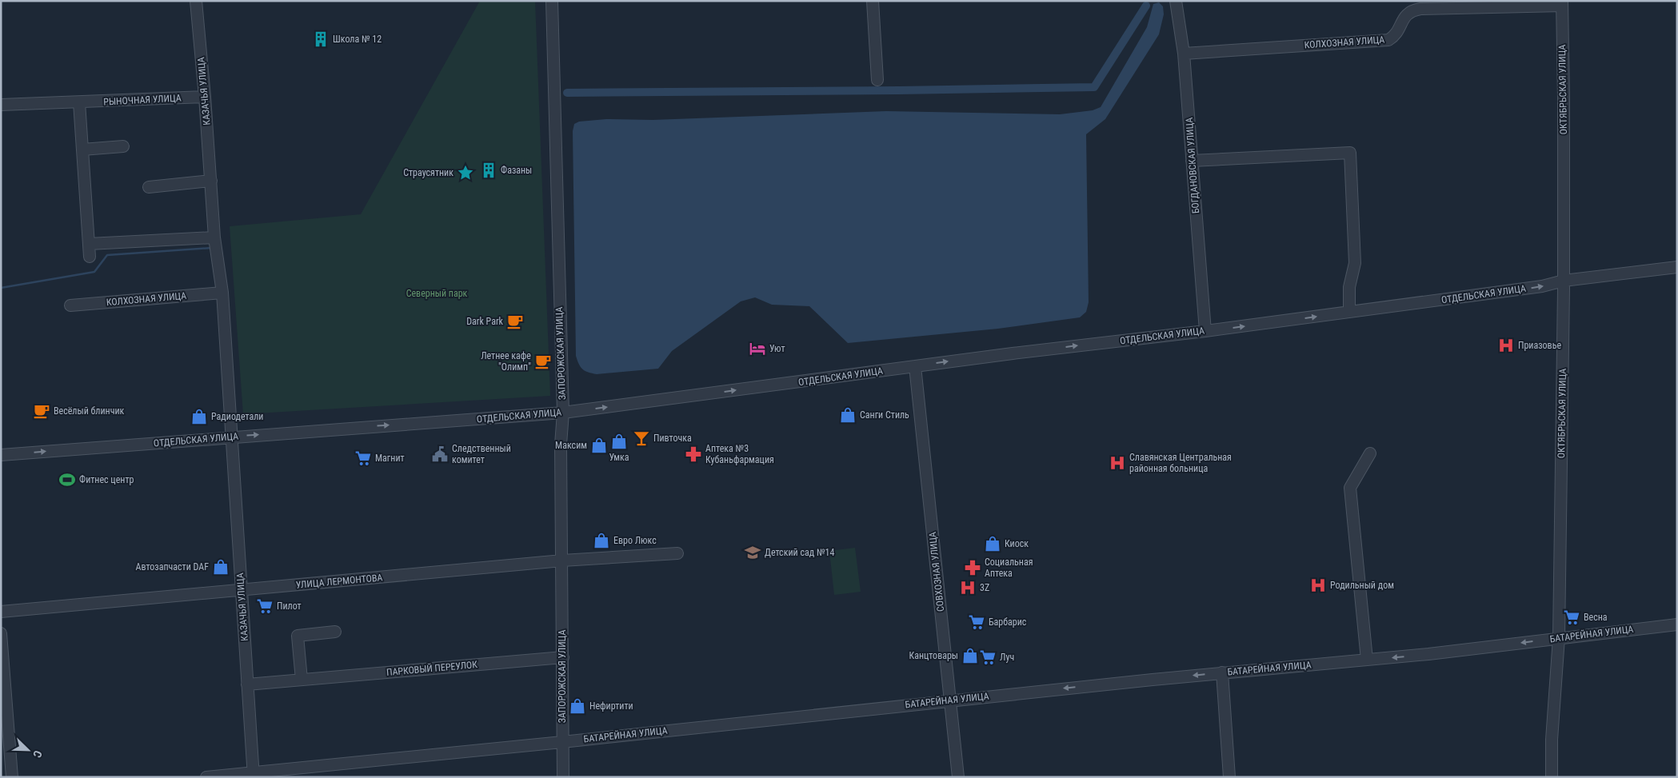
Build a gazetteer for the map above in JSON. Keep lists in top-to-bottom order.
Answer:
{
  "streets": {
    "street": [
      "КОЛХОЗНАЯ УЛИЦА",
      "ОКТЯБРЬСКАЯ УЛИЦА",
      "КАЗАЧЬЯ УЛИЦА",
      "РЫНОЧНАЯ УЛИЦА",
      "БОГДАНОВСКАЯ УЛИЦА",
      "ОТДЕЛЬСКАЯ УЛИЦА",
      "ЗАПОРОЖСКАЯ УЛИЦА",
      "СОВХОЗНАЯ УЛИЦА",
      "УЛИЦА ЛЕРМОНТОВА",
      "БАТАРЕЙНАЯ УЛИЦА",
      "ПАРКОВЫЙ ПЕРЕУЛОК"
    ]
  },
  "crossings": [
    ["КОЛХОЗНАЯ УЛИЦА", "ОКТЯБРЬСКАЯ УЛИЦА"],
    ["КОЛХОЗНАЯ УЛИЦА", "КАЗАЧЬЯ УЛИЦА"],
    ["КОЛХОЗНАЯ УЛИЦА", "БОГДАНОВСКАЯ УЛИЦА"],
    ["ОКТЯБРЬСКАЯ УЛИЦА", "ОТДЕЛЬСКАЯ УЛИЦА"],
    ["ОКТЯБРЬСКАЯ УЛИЦА", "БАТАРЕЙНАЯ УЛИЦА"],
    ["КАЗАЧЬЯ УЛИЦА", "РЫНОЧНАЯ УЛИЦА"],
    ["КАЗАЧЬЯ УЛИЦА", "ОТДЕЛЬСКАЯ УЛИЦА"],
    ["КАЗАЧЬЯ УЛИЦА", "УЛИЦА ЛЕРМОНТОВА"],
    ["КАЗАЧЬЯ УЛИЦА", "БАТАРЕЙНАЯ УЛИЦА"],
    ["КАЗАЧЬЯ УЛИЦА", "ПАРКОВЫЙ ПЕРЕУЛОК"],
    ["БОГДАНОВСКАЯ УЛИЦА", "ОТДЕЛЬСКАЯ УЛИЦА"],
    ["ОТДЕЛЬСКАЯ УЛИЦА", "ЗАПОРОЖСКАЯ УЛИЦА"],
    ["ОТДЕЛЬСКАЯ УЛИЦА", "СОВХОЗНАЯ УЛИЦА"],
    ["ЗАПОРОЖСКАЯ УЛИЦА", "УЛИЦА ЛЕРМОНТОВА"],
    ["ЗАПОРОЖСКАЯ УЛИЦА", "БАТАРЕЙНАЯ УЛИЦА"],
    ["ЗАПОРОЖСКАЯ УЛИЦА", "ПАРКОВЫЙ ПЕРЕУЛОК"],
    ["СОВХОЗНАЯ УЛИЦА", "БАТАРЕЙНАЯ УЛИЦА"]
  ],
  "one_way": ["ОТДЕЛЬСКАЯ УЛИЦА"],
  "parks": ["Северный парк"],
  "places": {
    "building": ["Школа № 12", "Фазаны"],
    "place": ["Страусятник"],
    "cafe": ["Dark Park", "Летнее кафе \"Олимп\"", "Весёлый блинчик"],
    "hospital": [
      "Приазовье",
      "Славянская Центральная районная больница",
      "Родильный дом",
      "3Z"
    ],
    "hotel": ["Уют"],
    "shop": [
      "Санги Стиль",
      "Радиодетали",
      "Умка",
      "Максим",
      "Евро Люкс",
      "Киоск",
      "Автозапчасти DAF",
      "Канцтовары",
      "Нефиртити"
    ],
    "bar": ["Пивточка"],
    "public building": ["Следственный комитет"],
    "pharmacy": ["Аптека №3 Кубаньфармация", "Социальная Аптека"],
    "supermarket": [
      "Магнит",
      "Пилот",
      "Весна",
      "Барбарис",
      "Луч"
    ],
    "sports": ["Фитнес центр"],
    "school or university": ["Детский сад №14"]
  },
  "north": "bottom right"
}
